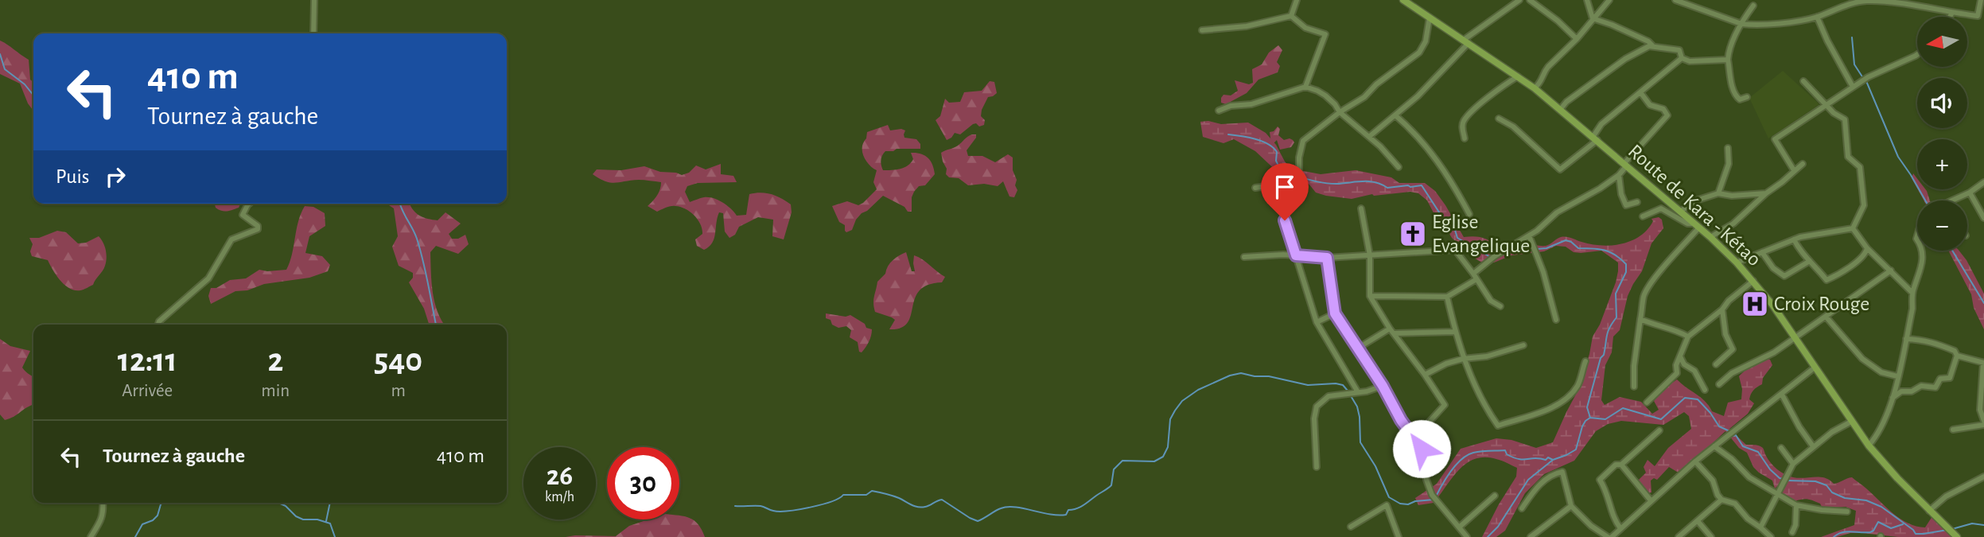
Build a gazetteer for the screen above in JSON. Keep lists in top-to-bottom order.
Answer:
{
  "streets": {
    "main road": ["Route de Kara - Kétao"]
  },
  "places": {
    "church": ["Eglise Evangelique"],
    "hospital": ["Croix Rouge"]
  },
  "north": "left",
  "page": {
    "map_buttons": ["+", "−"],
    "turn": ["410 m", "Tournez à gauche"],
    "then": "Puis",
    "eta": [
      "12:11",
      "Arrivée",
      "2",
      "min",
      "540",
      "m"
    ],
    "list": [
      {
        "name": "Tournez à gauche",
        "value": "410 m"
      }
    ],
    "speed": "26 km/h",
    "limit": "30"
  }
}
